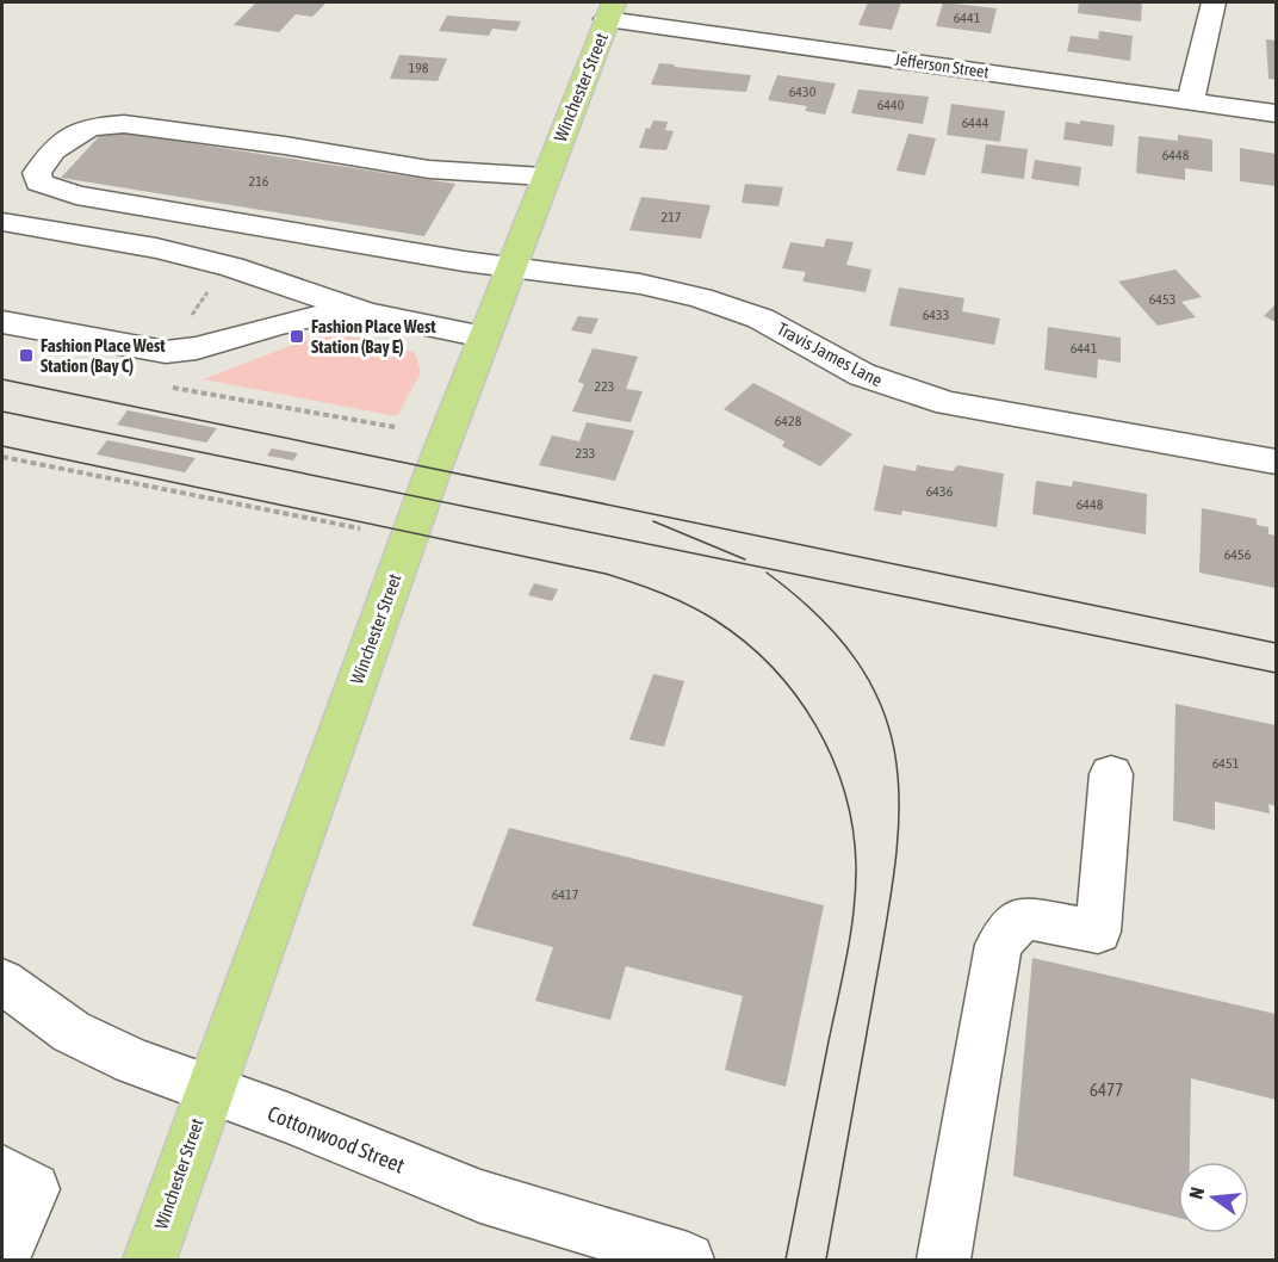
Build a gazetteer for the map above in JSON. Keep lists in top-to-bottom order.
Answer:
{
  "streets": {
    "main road": ["Winchester Street"],
    "street": ["Jefferson Street", "Travis James Lane", "Cottonwood Street"]
  },
  "crossings": [
    ["Jefferson Street", "Winchester Street"],
    ["Winchester Street", "Travis James Lane"],
    ["Winchester Street", "Cottonwood Street"]
  ],
  "places": {
    "transit": ["Fashion Place West Station (Bay E)", "Fashion Place West Station (Bay C)"]
  },
  "house_numbers": [
    "6441",
    "198",
    "6430",
    "6440",
    "6444",
    "6448",
    "216",
    "217",
    "6453",
    "6433",
    "6441",
    "223",
    "6428",
    "233",
    "6436",
    "6448",
    "6456",
    "6451",
    "6417",
    "6477"
  ],
  "north": "left"
}
